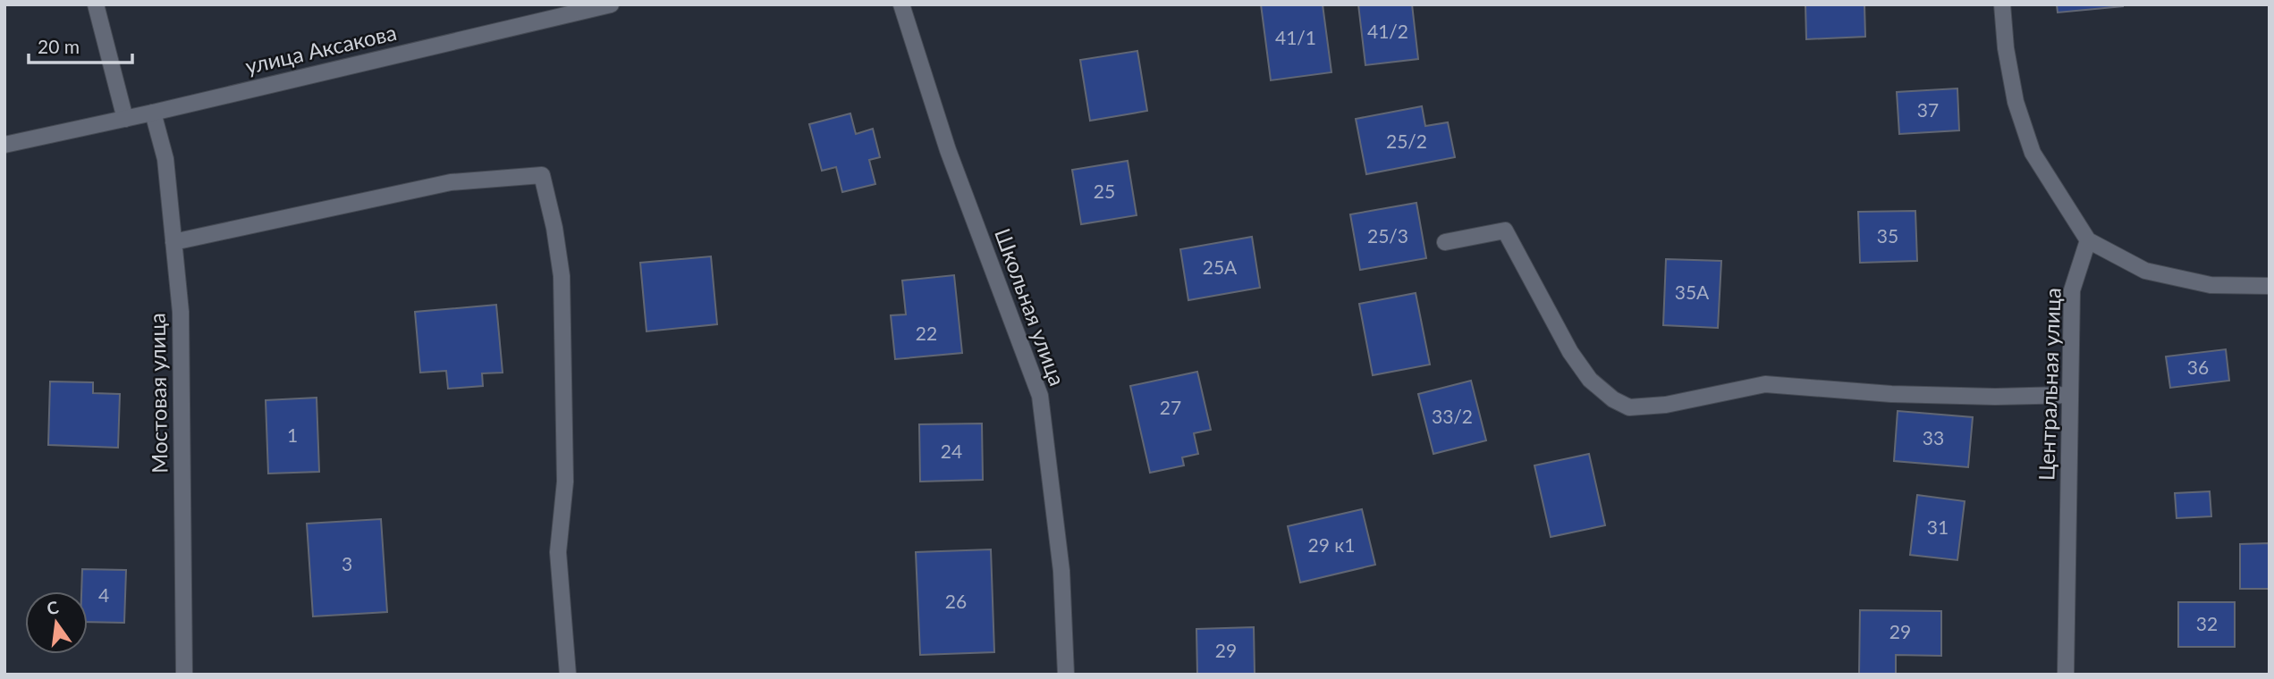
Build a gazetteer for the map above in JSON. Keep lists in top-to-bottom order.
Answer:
{
  "streets": {
    "street": [
      "улица Аксакова",
      "Школьная улица",
      "Центральная улица",
      "Мостовая улица"
    ]
  },
  "crossings": [
    ["улица Аксакова", "Мостовая улица"]
  ],
  "house_numbers": [
    "41/2",
    "41/1",
    "37",
    "25/2",
    "25",
    "25/3",
    "35",
    "25А",
    "35А",
    "22",
    "36",
    "27",
    "33/2",
    "1",
    "33",
    "24",
    "31",
    "29 к1",
    "3",
    "4",
    "26",
    "32",
    "29",
    "29"
  ],
  "scale_bar": "20 m",
  "north": "top"
}
